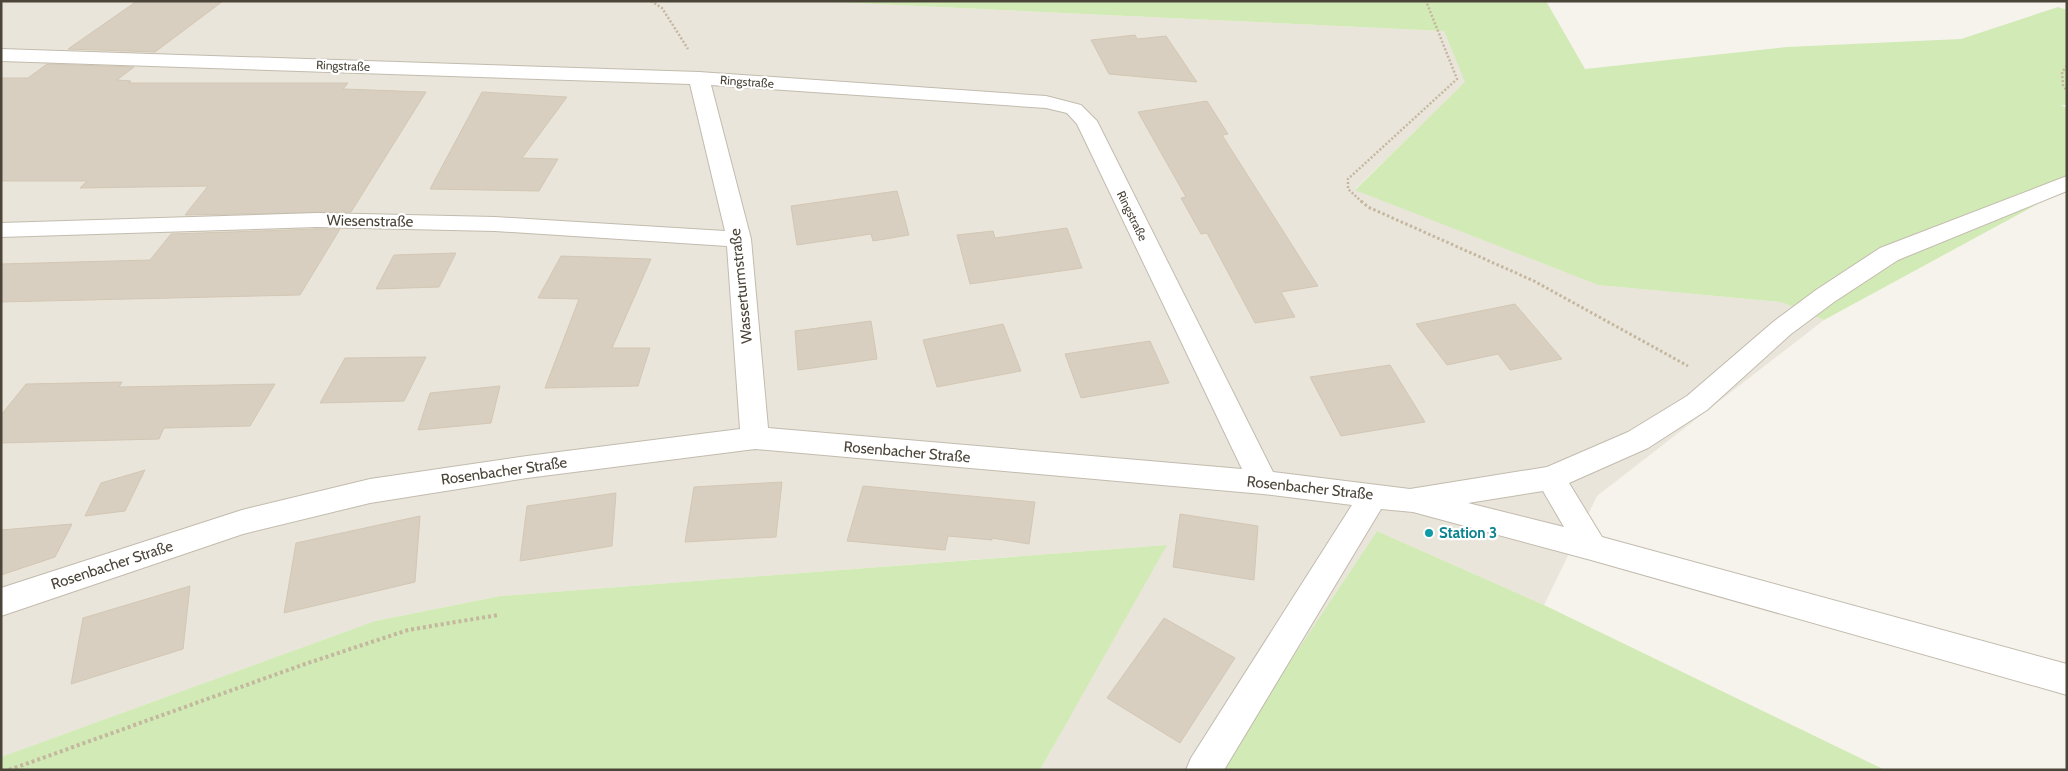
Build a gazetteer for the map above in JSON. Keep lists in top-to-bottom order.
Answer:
{
  "streets": {
    "street": [
      "Ringstraße",
      "Wiesenstraße",
      "Wasserturmstraße",
      "Rosenbacher Straße"
    ]
  },
  "crossings": [
    ["Ringstraße", "Wasserturmstraße"],
    ["Ringstraße", "Rosenbacher Straße"],
    ["Wiesenstraße", "Wasserturmstraße"],
    ["Wasserturmstraße", "Rosenbacher Straße"]
  ],
  "places": ["Station 3"]
}
